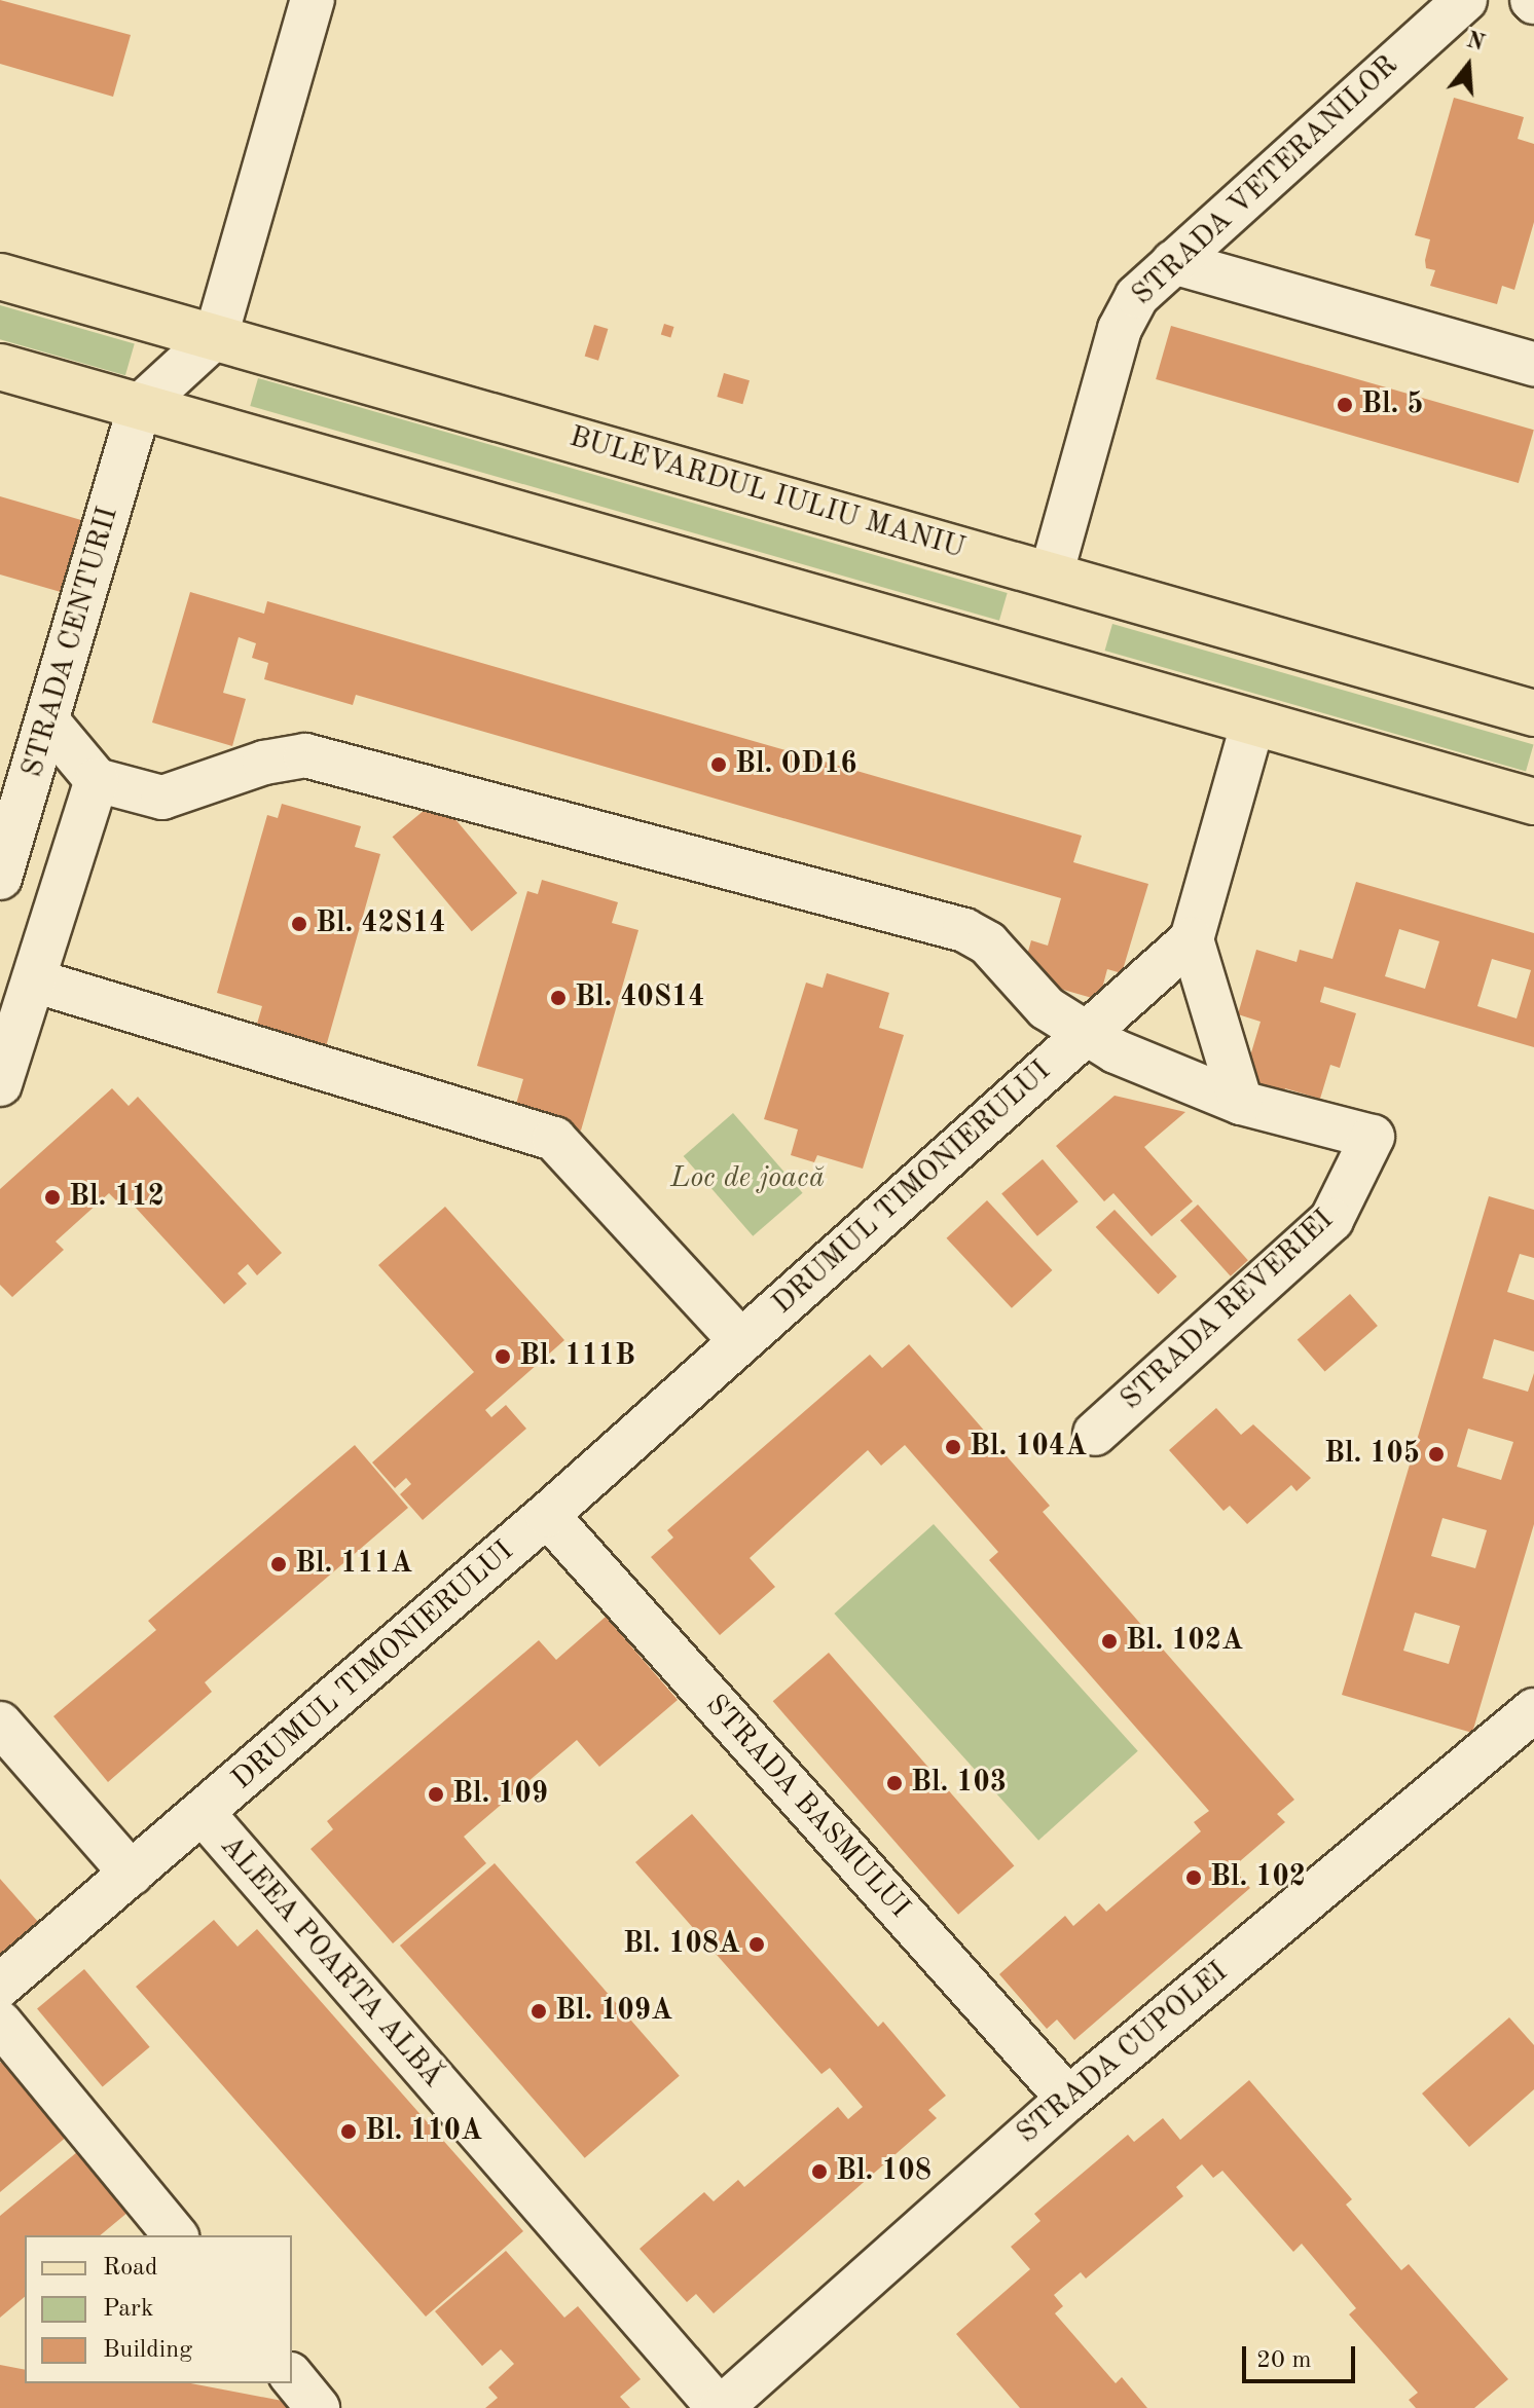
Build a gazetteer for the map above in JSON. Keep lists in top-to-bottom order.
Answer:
{
  "streets": {
    "main road": ["BULEVARDUL IULIU MANIU"],
    "street": [
      "STRADA VETERANILOR",
      "STRADA CENTURII",
      "DRUMUL TIMONIERULUI",
      "STRADA REVERIEI",
      "STRADA BASMULUI",
      "ALEEA POARTA ALBĂ",
      "STRADA CUPOLEI"
    ]
  },
  "crossings": [
    ["STRADA VETERANILOR", "BULEVARDUL IULIU MANIU"],
    ["DRUMUL TIMONIERULUI", "STRADA BASMULUI"],
    ["DRUMUL TIMONIERULUI", "ALEEA POARTA ALBĂ"],
    ["STRADA BASMULUI", "STRADA CUPOLEI"],
    ["ALEEA POARTA ALBĂ", "STRADA CUPOLEI"]
  ],
  "parks": ["Loc de joacă"],
  "places": [
    "Bl. 5",
    "Bl. OD16",
    "Bl. 42S14",
    "Bl. 40S14",
    "Bl. 112",
    "Bl. 111B",
    "Bl. 104A",
    "Bl. 105",
    "Bl. 111A",
    "Bl. 102A",
    "Bl. 103",
    "Bl. 109",
    "Bl. 102",
    "Bl. 108A",
    "Bl. 109A",
    "Bl. 110A",
    "Bl. 108"
  ],
  "legend": ["Road", "Park", "Building"],
  "scale_bar": "20 m",
  "north": "top"
}
